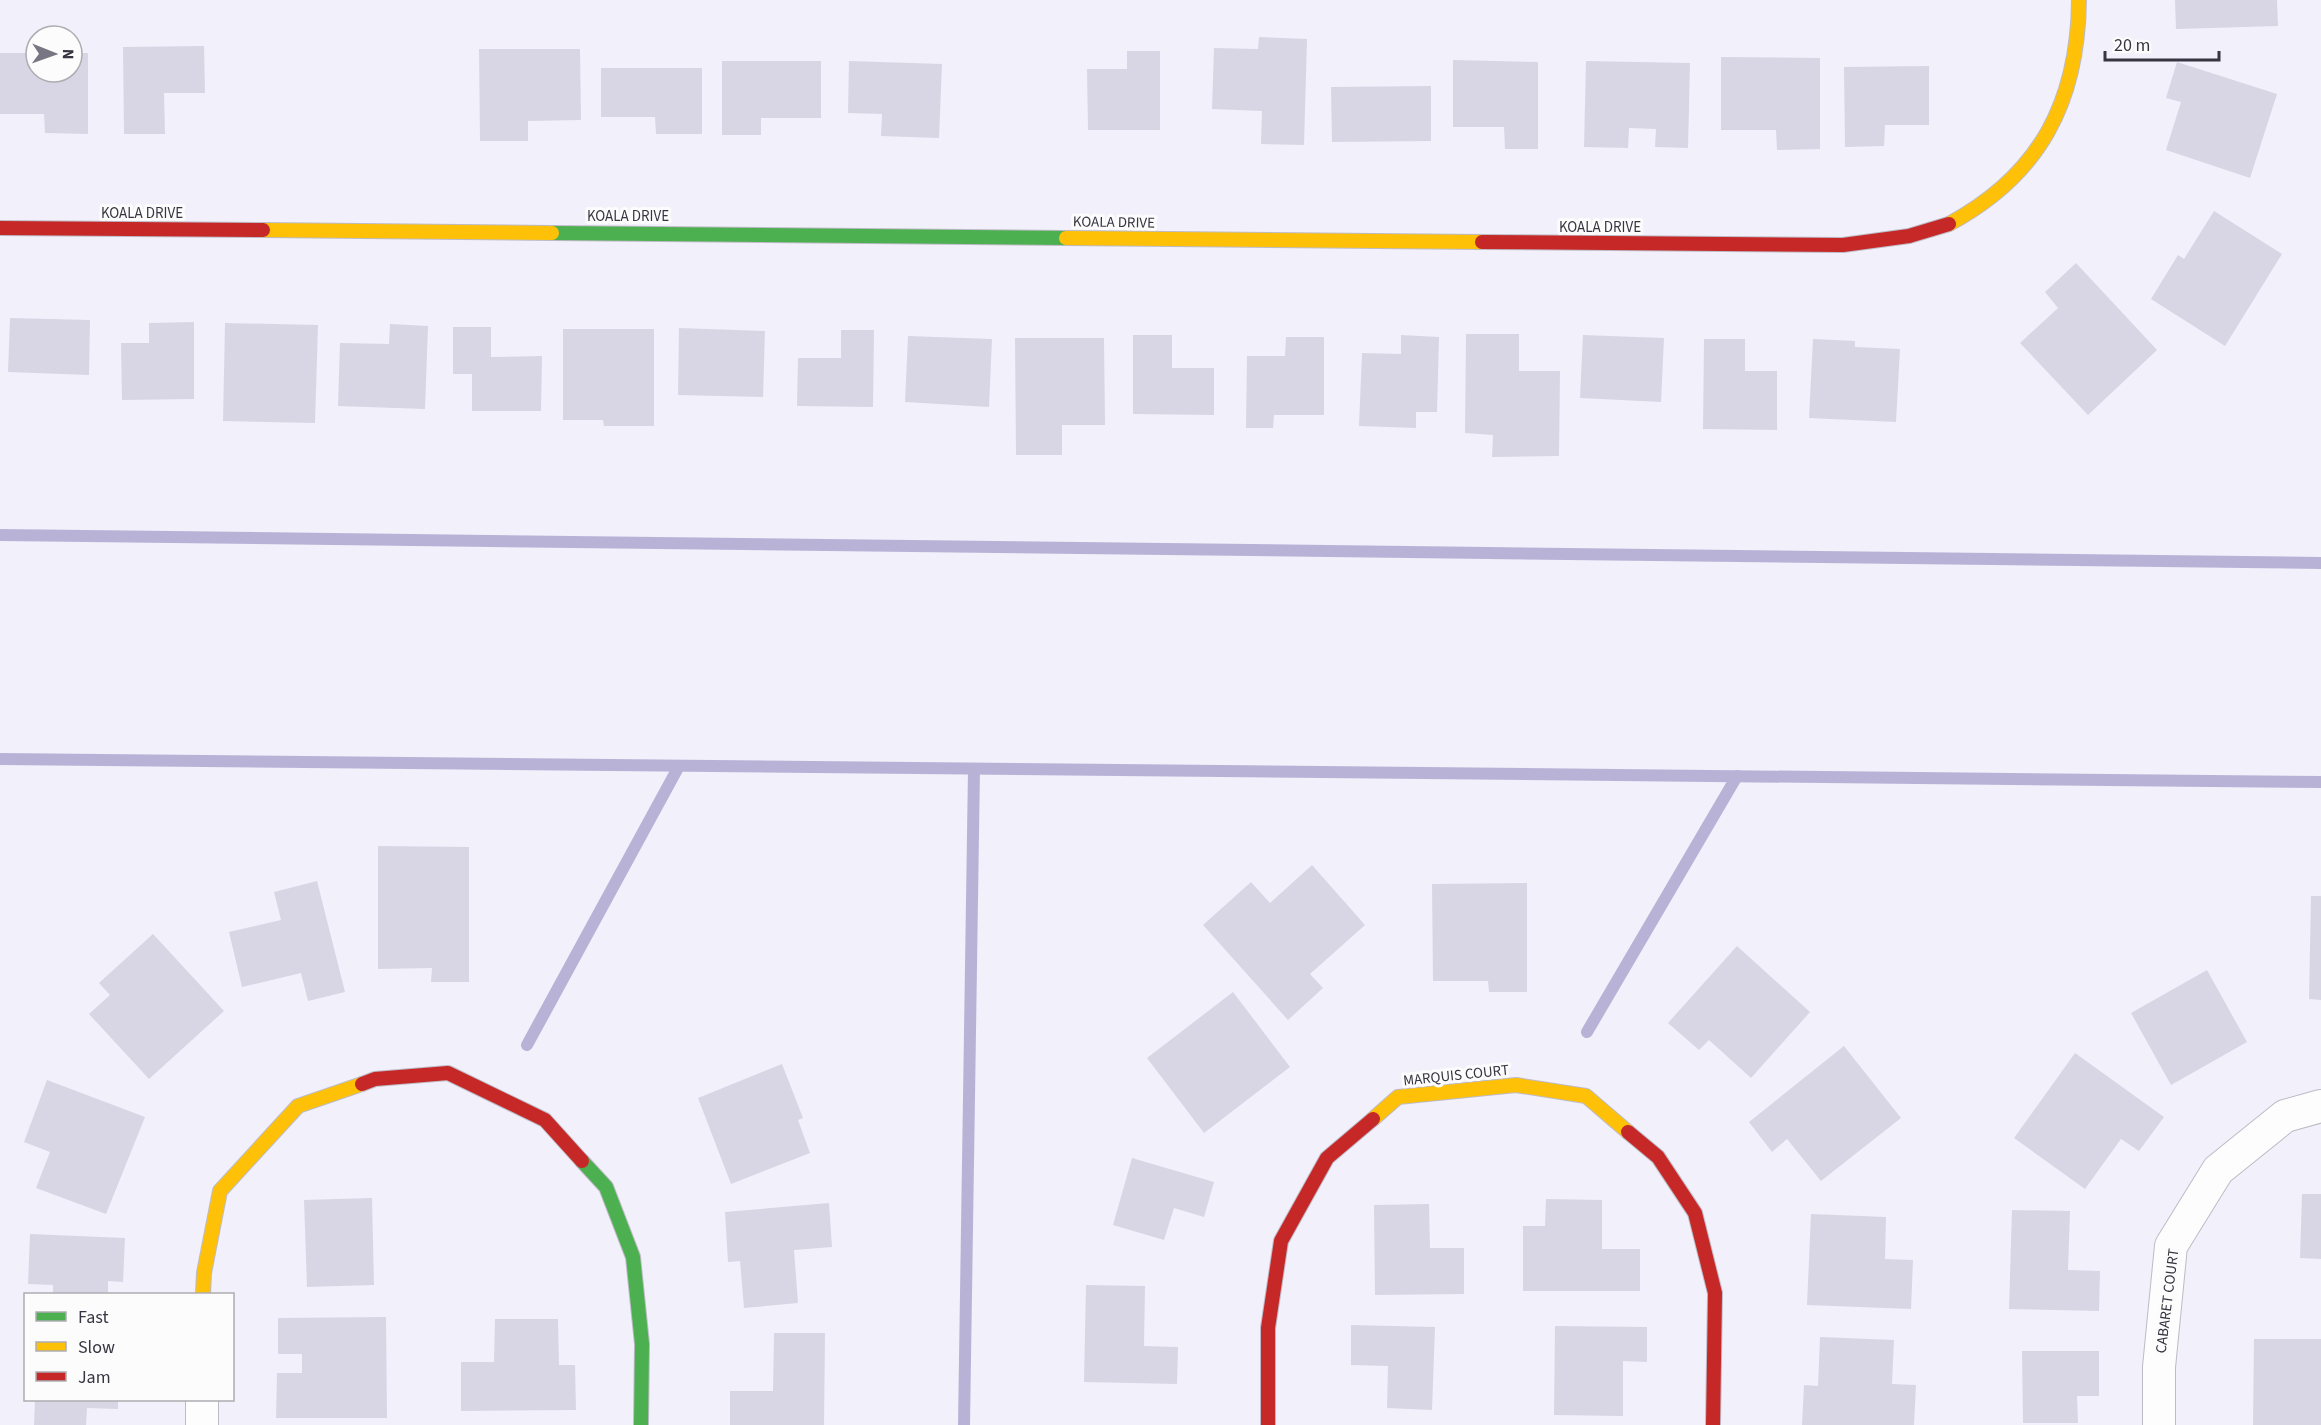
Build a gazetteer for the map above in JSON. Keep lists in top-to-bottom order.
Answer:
{
  "streets": {
    "street": ["KOALA DRIVE", "MARQUIS COURT", "CABARET COURT"]
  },
  "legend": ["Fast", "Slow", "Jam"],
  "scale_bar": "20 m",
  "north": "right"
}
